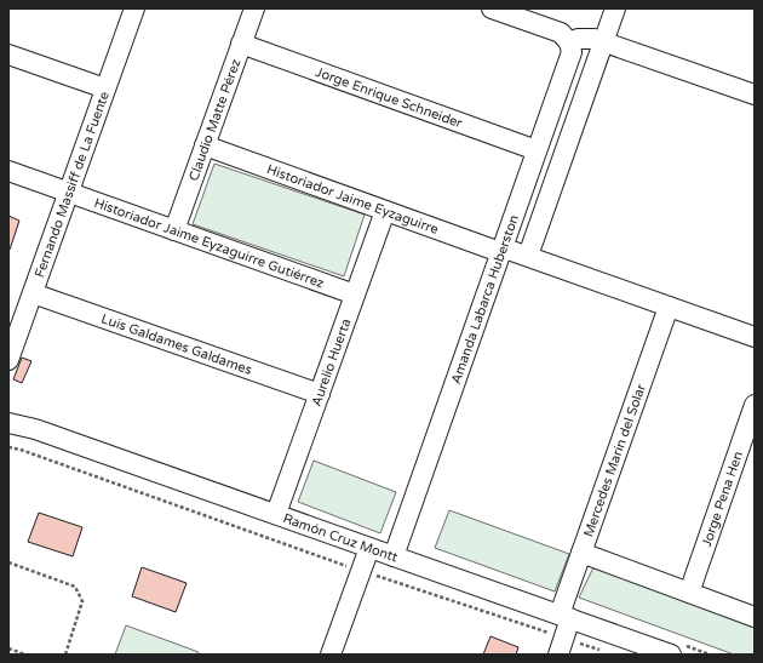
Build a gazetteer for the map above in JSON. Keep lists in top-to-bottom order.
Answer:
{
  "streets": {
    "street": [
      "Jorge Enrique Schneider",
      "Claudio Matte Pérez",
      "Fernando Massiff de La Fuente",
      "Historiador Jaime Eyzaguirre",
      "Historiador Jaime Eyzaguirre Gutiérrez",
      "Amanda Labarca Huberston",
      "Luis Galdames Galdames",
      "Aurelio Huerta",
      "Mercedes Marín del Solar",
      "Jorge Pena Hen",
      "Ramón Cruz Montt"
    ]
  },
  "crossings": [
    ["Jorge Enrique Schneider", "Claudio Matte Pérez"],
    ["Jorge Enrique Schneider", "Amanda Labarca Huberston"],
    ["Claudio Matte Pérez", "Historiador Jaime Eyzaguirre"],
    ["Claudio Matte Pérez", "Historiador Jaime Eyzaguirre Gutiérrez"],
    ["Fernando Massiff de La Fuente", "Historiador Jaime Eyzaguirre Gutiérrez"],
    ["Fernando Massiff de La Fuente", "Luis Galdames Galdames"],
    ["Historiador Jaime Eyzaguirre", "Amanda Labarca Huberston"],
    ["Historiador Jaime Eyzaguirre", "Aurelio Huerta"],
    ["Historiador Jaime Eyzaguirre", "Mercedes Marín del Solar"],
    ["Historiador Jaime Eyzaguirre Gutiérrez", "Aurelio Huerta"],
    ["Amanda Labarca Huberston", "Ramón Cruz Montt"],
    ["Luis Galdames Galdames", "Aurelio Huerta"],
    ["Aurelio Huerta", "Ramón Cruz Montt"],
    ["Mercedes Marín del Solar", "Ramón Cruz Montt"]
  ]
}
